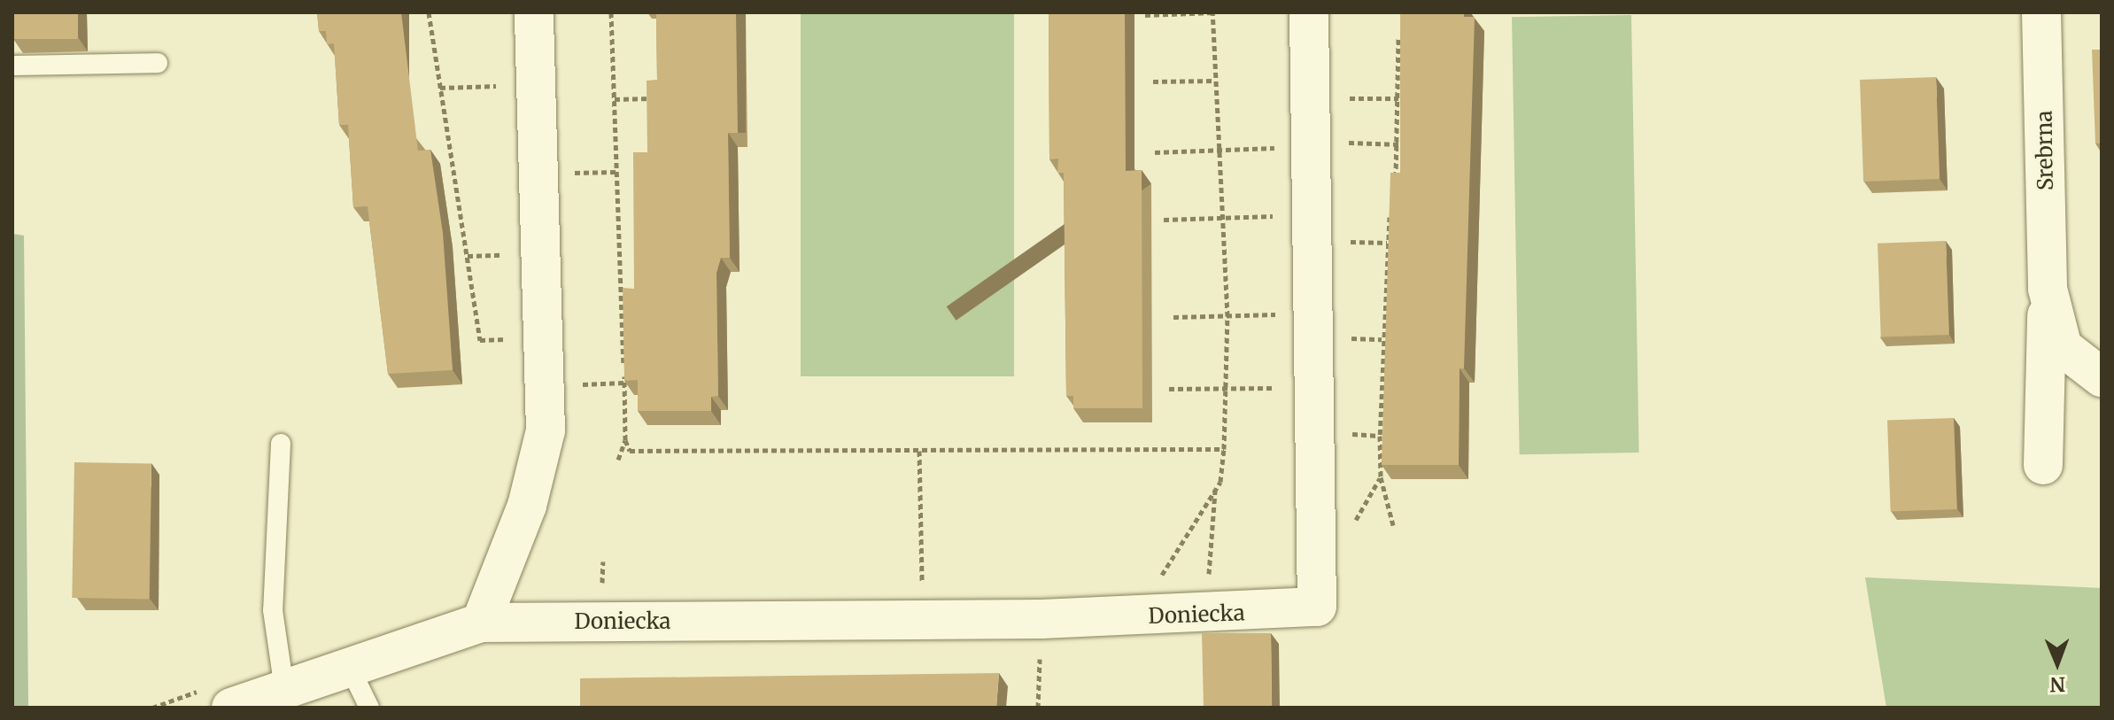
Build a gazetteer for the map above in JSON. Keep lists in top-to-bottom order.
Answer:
{
  "streets": {
    "street": ["Srebrna", "Doniecka"]
  },
  "north": "bottom"
}
